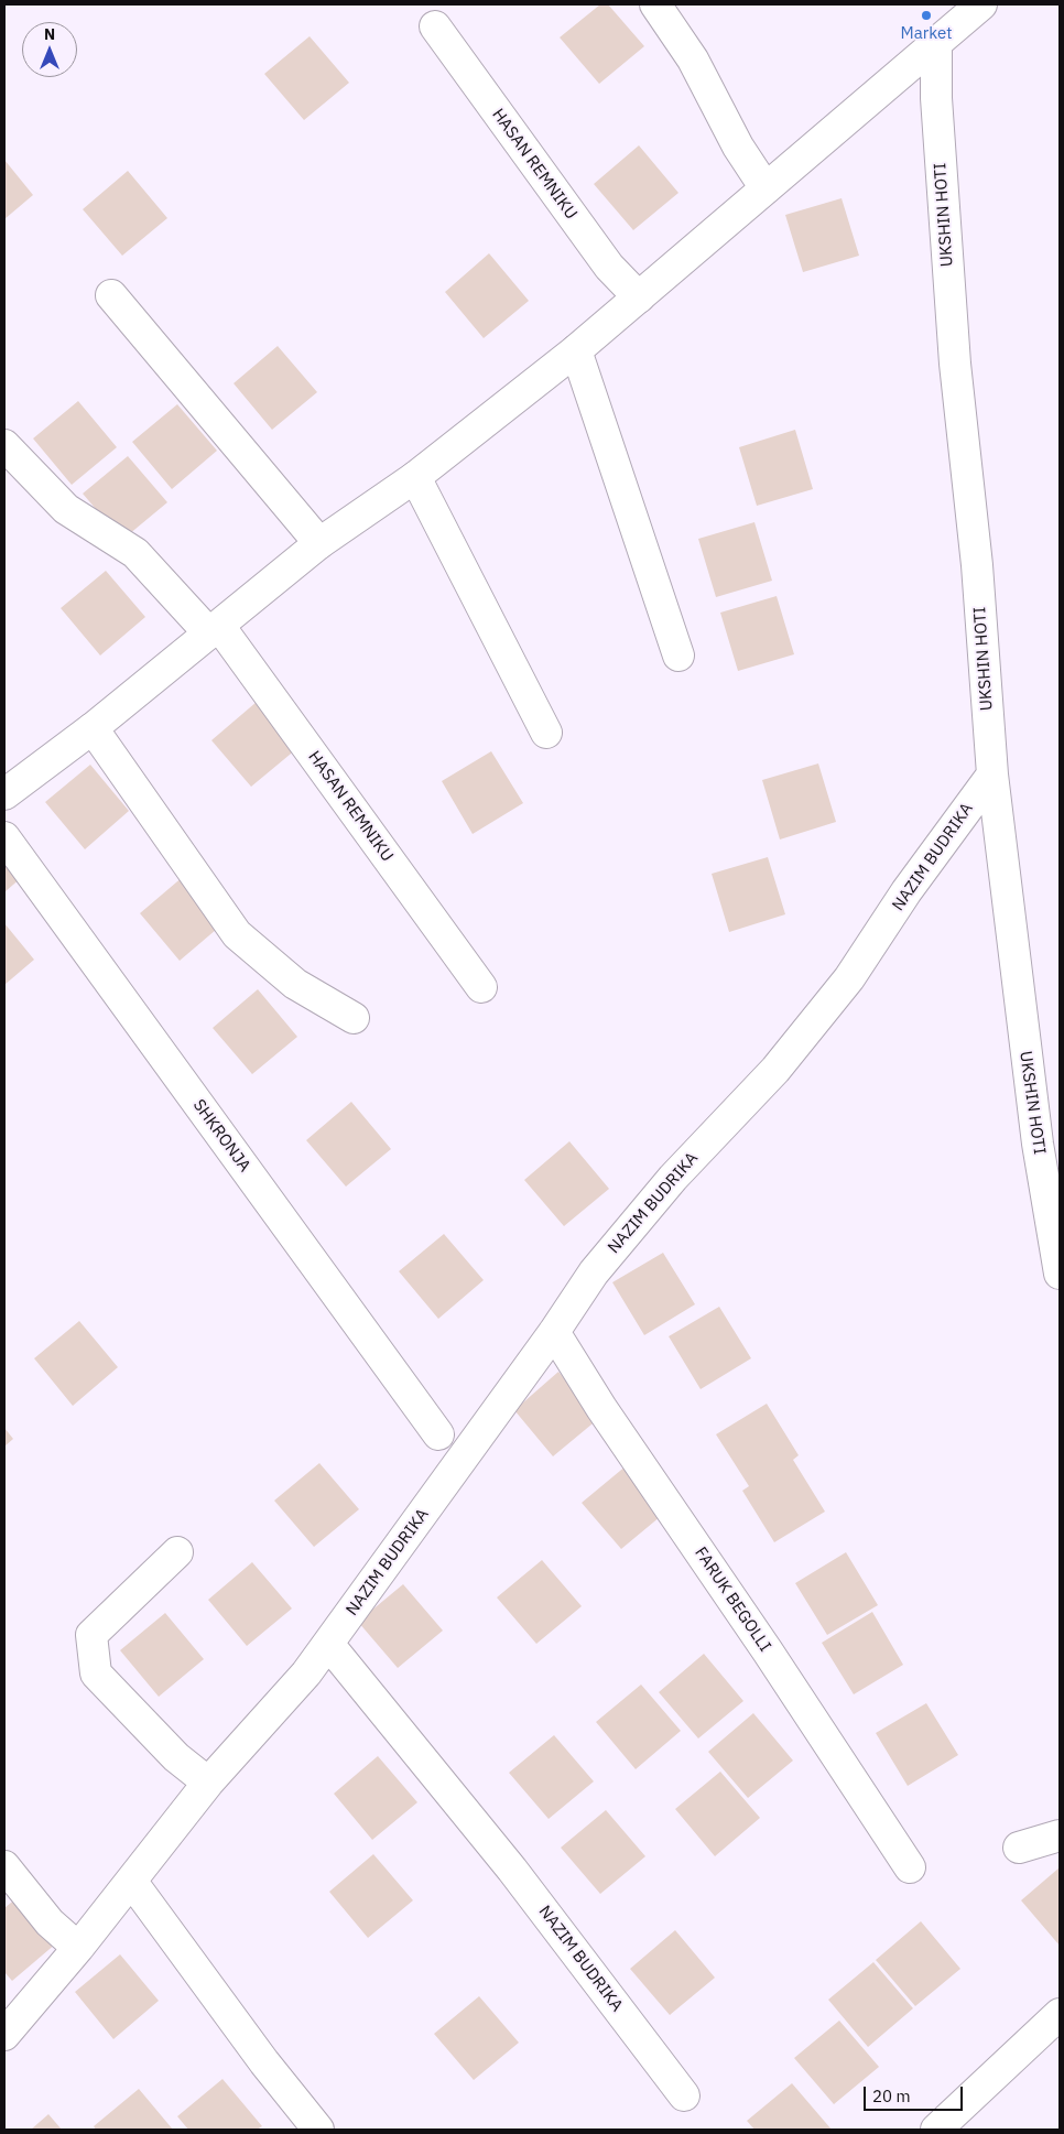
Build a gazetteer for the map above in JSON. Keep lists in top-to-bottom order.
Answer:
{
  "streets": {
    "street": [
      "HASAN REMNIKU",
      "UKSHIN HOTI",
      "NAZIM BUDRIKA",
      "SHKRONJA",
      "FARUK BEGOLLI"
    ]
  },
  "crossings": [
    ["UKSHIN HOTI", "NAZIM BUDRIKA"],
    ["NAZIM BUDRIKA", "FARUK BEGOLLI"]
  ],
  "places": ["Market"],
  "scale_bar": "20 m",
  "north": "top"
}
